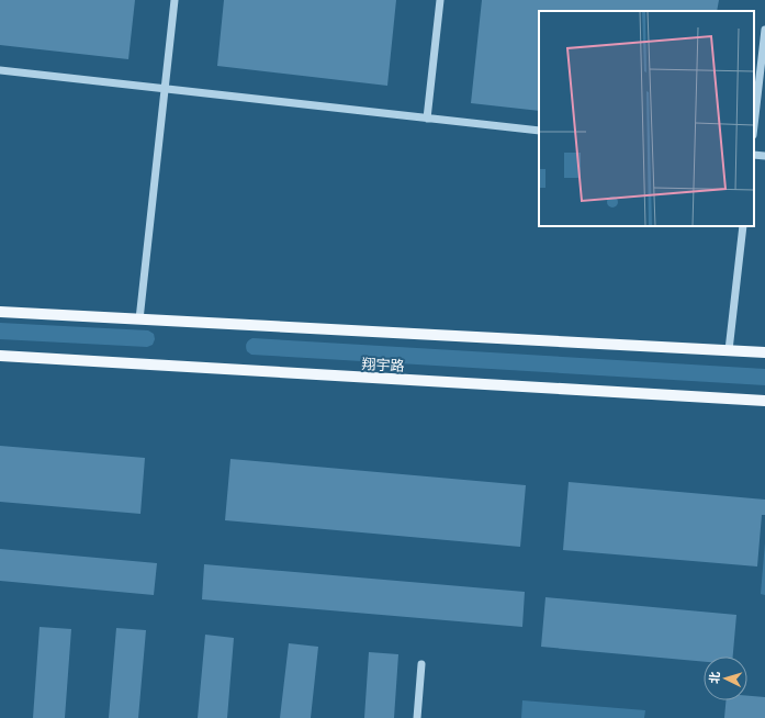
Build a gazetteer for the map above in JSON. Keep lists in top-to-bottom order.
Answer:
{
  "streets": {
    "main road": ["翔宇路"]
  },
  "north": "left"
}
